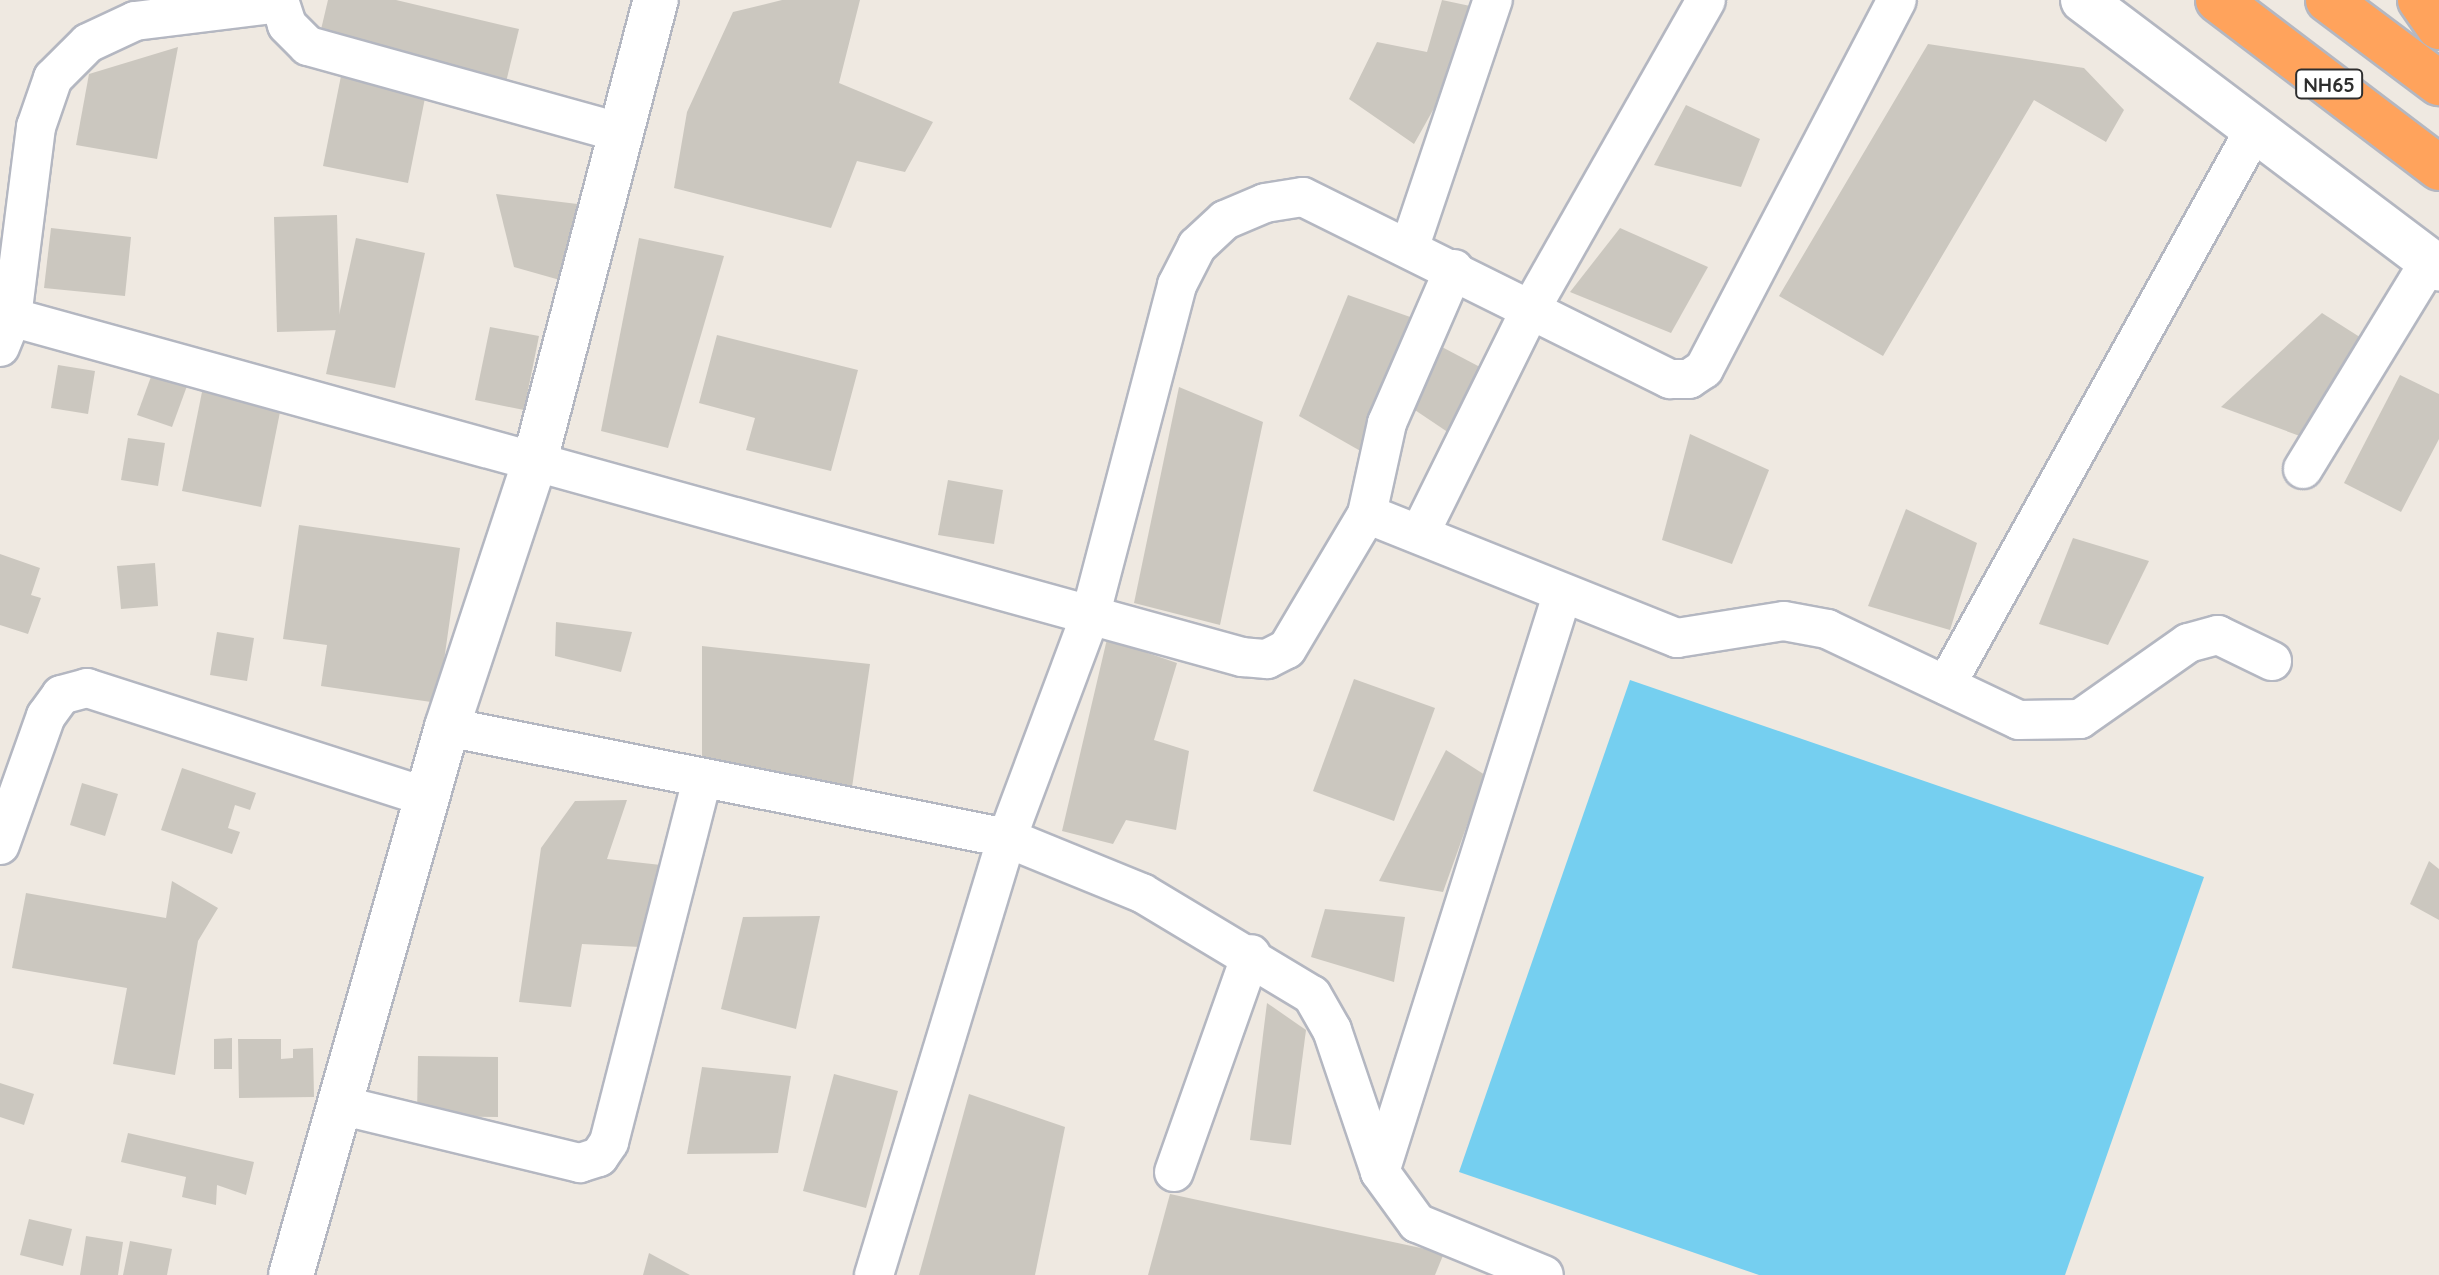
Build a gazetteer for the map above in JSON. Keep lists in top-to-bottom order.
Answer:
{
  "streets": {
    "highway": ["NH65"]
  }
}
